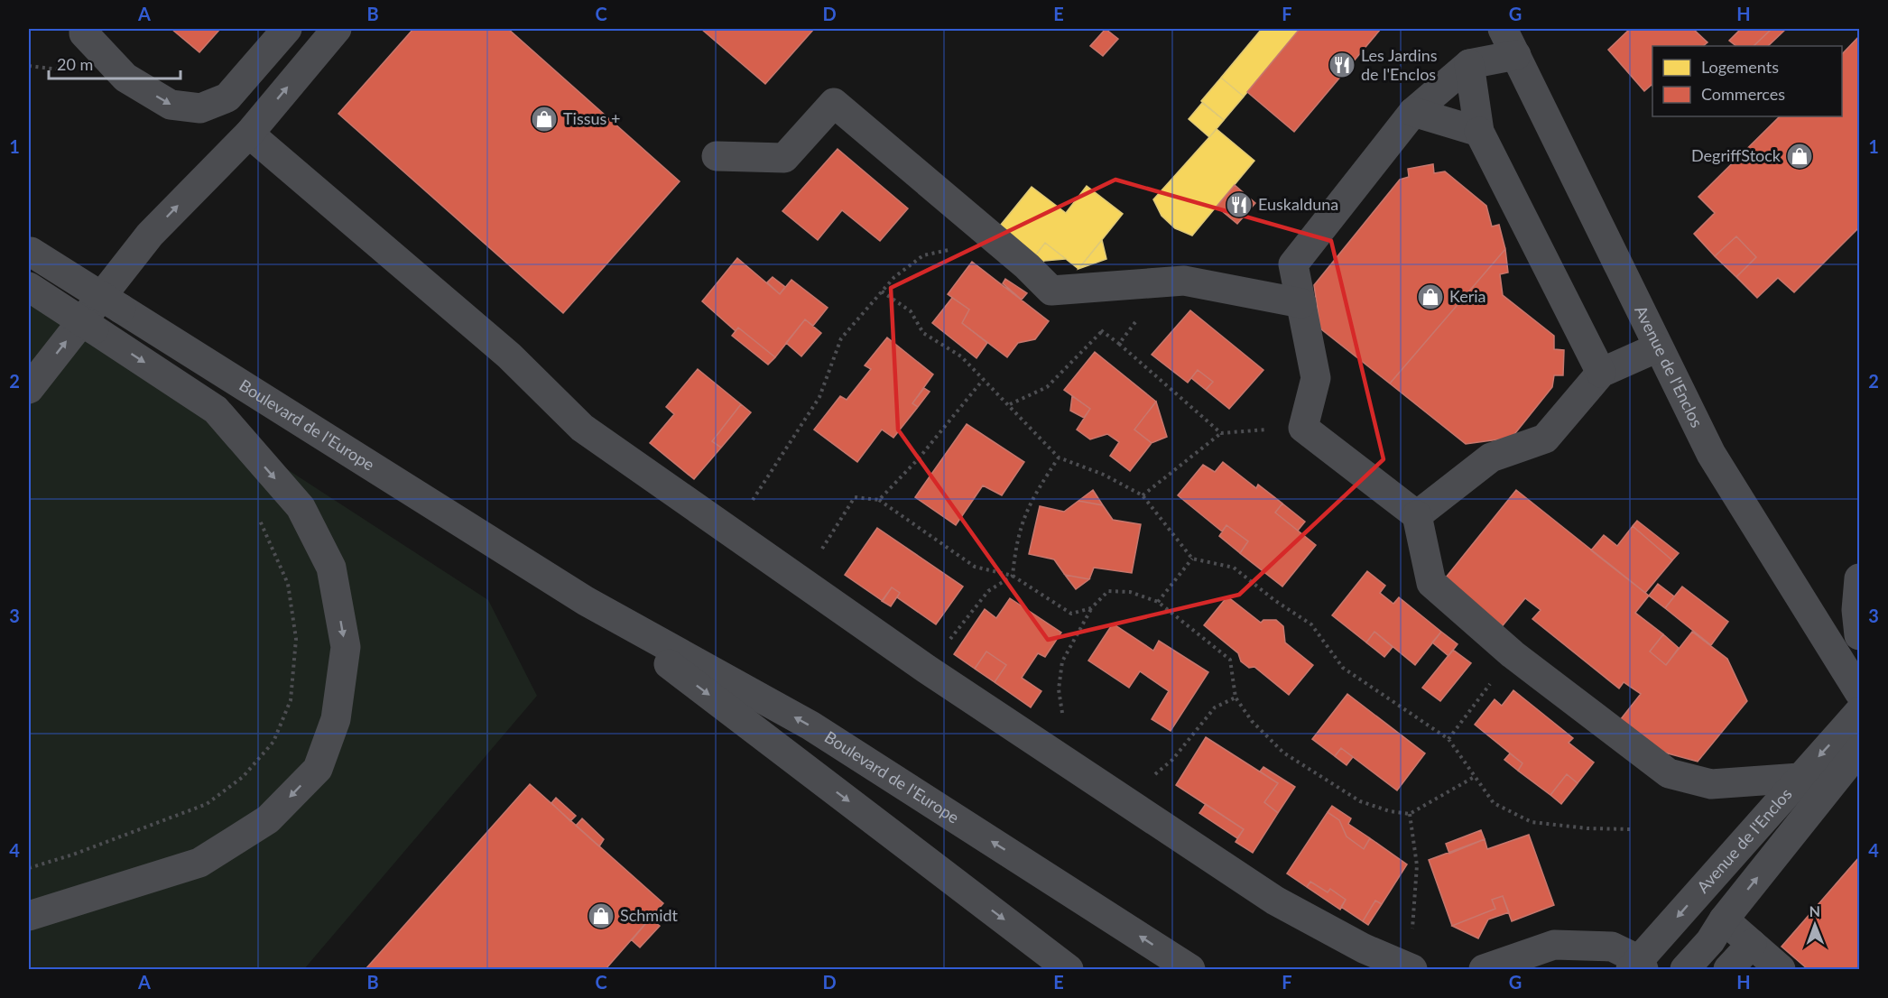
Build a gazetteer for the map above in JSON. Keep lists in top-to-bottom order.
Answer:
{
  "streets": {
    "street": ["Avenue de l'Enclos", "Boulevard de l'Europe"]
  },
  "places": {
    "restaurant": ["Les Jardins de l'Enclos", "Euskalduna"],
    "shop": [
      "Tissus +",
      "DegriffStock",
      "Keria",
      "Schmidt"
    ]
  },
  "legend": ["Logements", "Commerces"],
  "scale_bar": "20 m",
  "north": "top",
  "grid": {
    "columns": [
      "A",
      "B",
      "C",
      "D",
      "E",
      "F",
      "G",
      "H"
    ],
    "rows": [
      "1",
      "2",
      "3",
      "4"
    ]
  }
}
